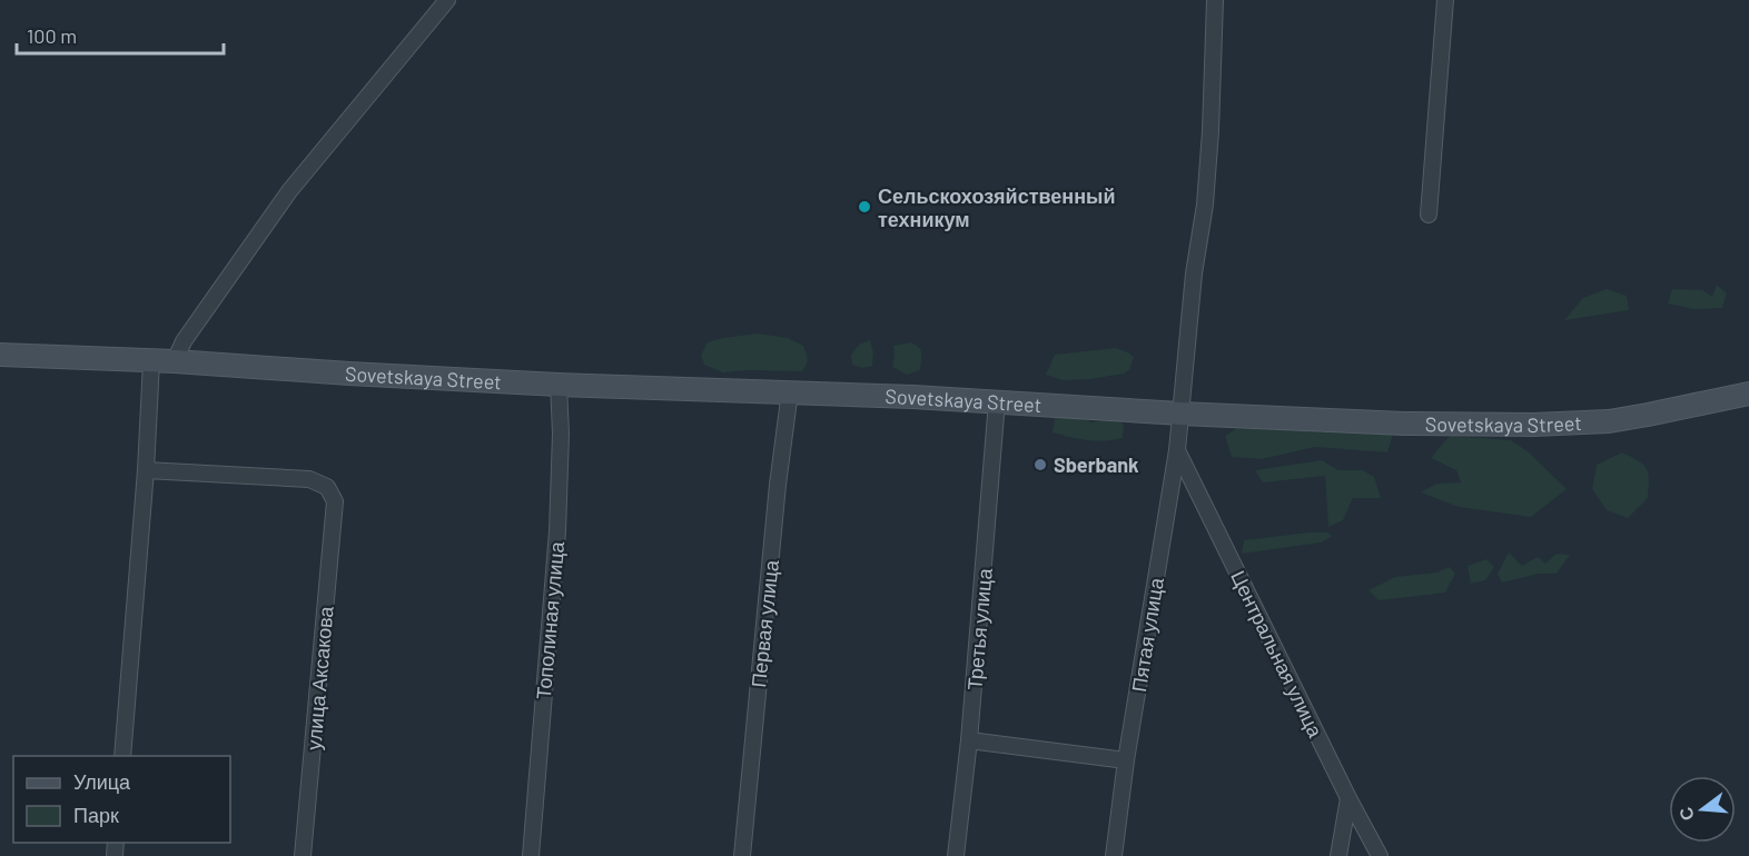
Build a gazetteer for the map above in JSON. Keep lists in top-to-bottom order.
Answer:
{
  "streets": {
    "main road": ["Sovetskaya Street"],
    "street": [
      "Тополиная улица",
      "Первая улица",
      "Третья улица",
      "Пятая улица",
      "Центральная улица",
      "улица Аксакова"
    ]
  },
  "crossings": [
    ["Sovetskaya Street", "Тополиная улица"],
    ["Sovetskaya Street", "Первая улица"],
    ["Sovetskaya Street", "Третья улица"],
    ["Sovetskaya Street", "Пятая улица"],
    ["Пятая улица", "Центральная улица"]
  ],
  "places": ["Сельскохозяйственный техникум", "Sberbank"],
  "legend": ["Улица", "Парк"],
  "scale_bar": "100 m",
  "north": "left"
}
